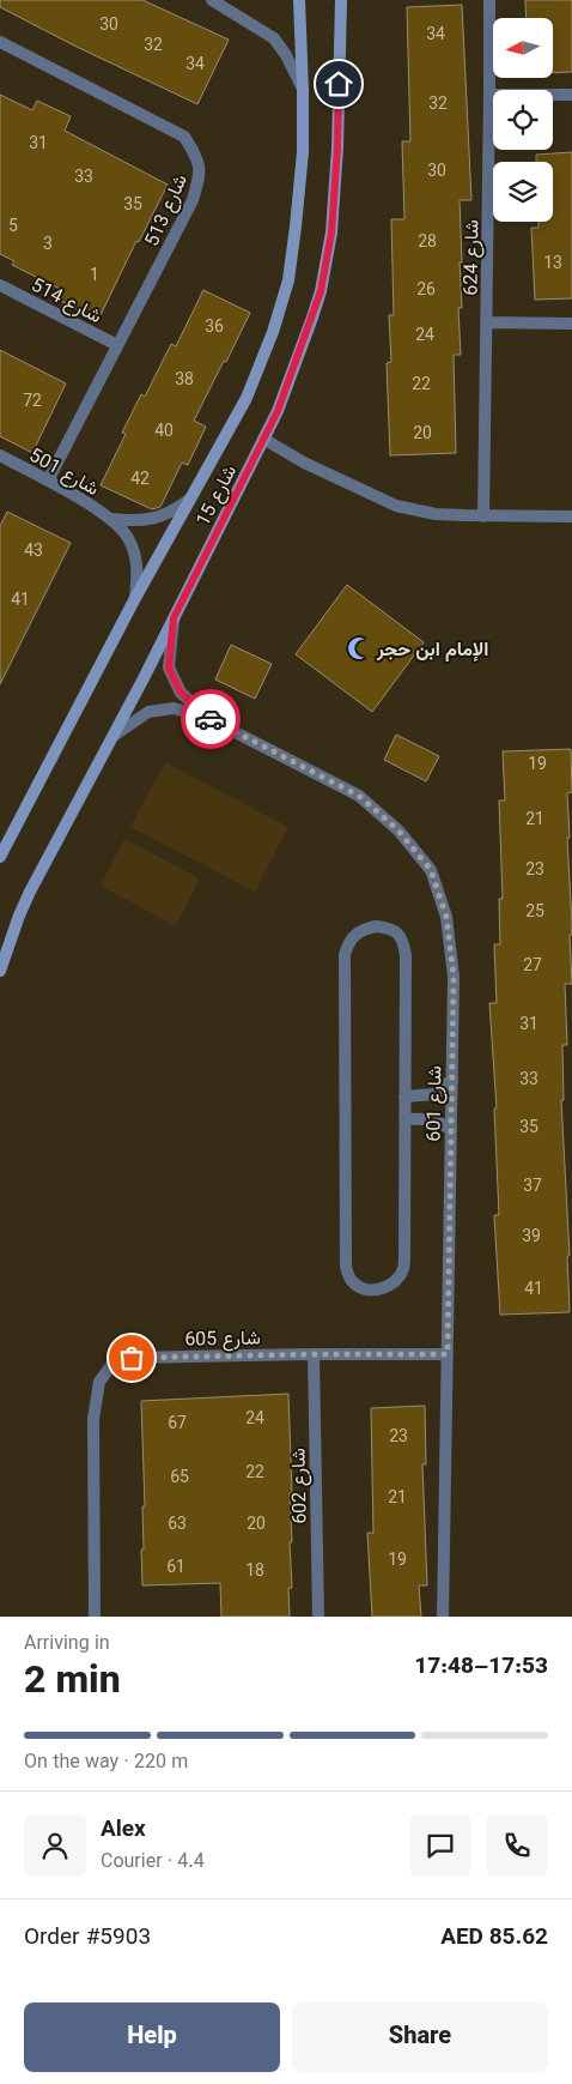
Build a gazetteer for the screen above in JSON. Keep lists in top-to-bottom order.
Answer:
{
  "streets": {
    "street": [
      "شارع 513",
      "شارع 624",
      "شارع 514",
      "شارع 501",
      "شارع 15",
      "شارع 601",
      "شارع 605",
      "شارع 602"
    ]
  },
  "crossings": [
    ["شارع 513", "شارع 514"],
    ["شارع 513", "شارع 501"],
    ["شارع 501", "شارع 15"],
    ["شارع 15", "شارع 601"],
    ["شارع 601", "شارع 605"],
    ["شارع 605", "شارع 602"]
  ],
  "places": {
    "mosque": ["الإمام ابن حجر"]
  },
  "house_numbers": [
    "30",
    "34",
    "32",
    "34",
    "32",
    "31",
    "30",
    "33",
    "35",
    "5",
    "28",
    "3",
    "13",
    "1",
    "26",
    "36",
    "24",
    "38",
    "22",
    "72",
    "40",
    "20",
    "42",
    "43",
    "41",
    "19",
    "21",
    "23",
    "25",
    "27",
    "31",
    "33",
    "35",
    "37",
    "39",
    "41",
    "24",
    "67",
    "23",
    "22",
    "65",
    "21",
    "63",
    "20",
    "19",
    "61",
    "18"
  ],
  "north": "left",
  "page": {
    "heading": ["2 min", "Arriving in", "17:48–17:53"],
    "panel": [
      "Alex",
      "Courier · 4.4",
      "Order #5903",
      "AED 85.62"
    ],
    "bar": "On the way · 220 m",
    "buttons": ["Help", "Share"]
  }
}
